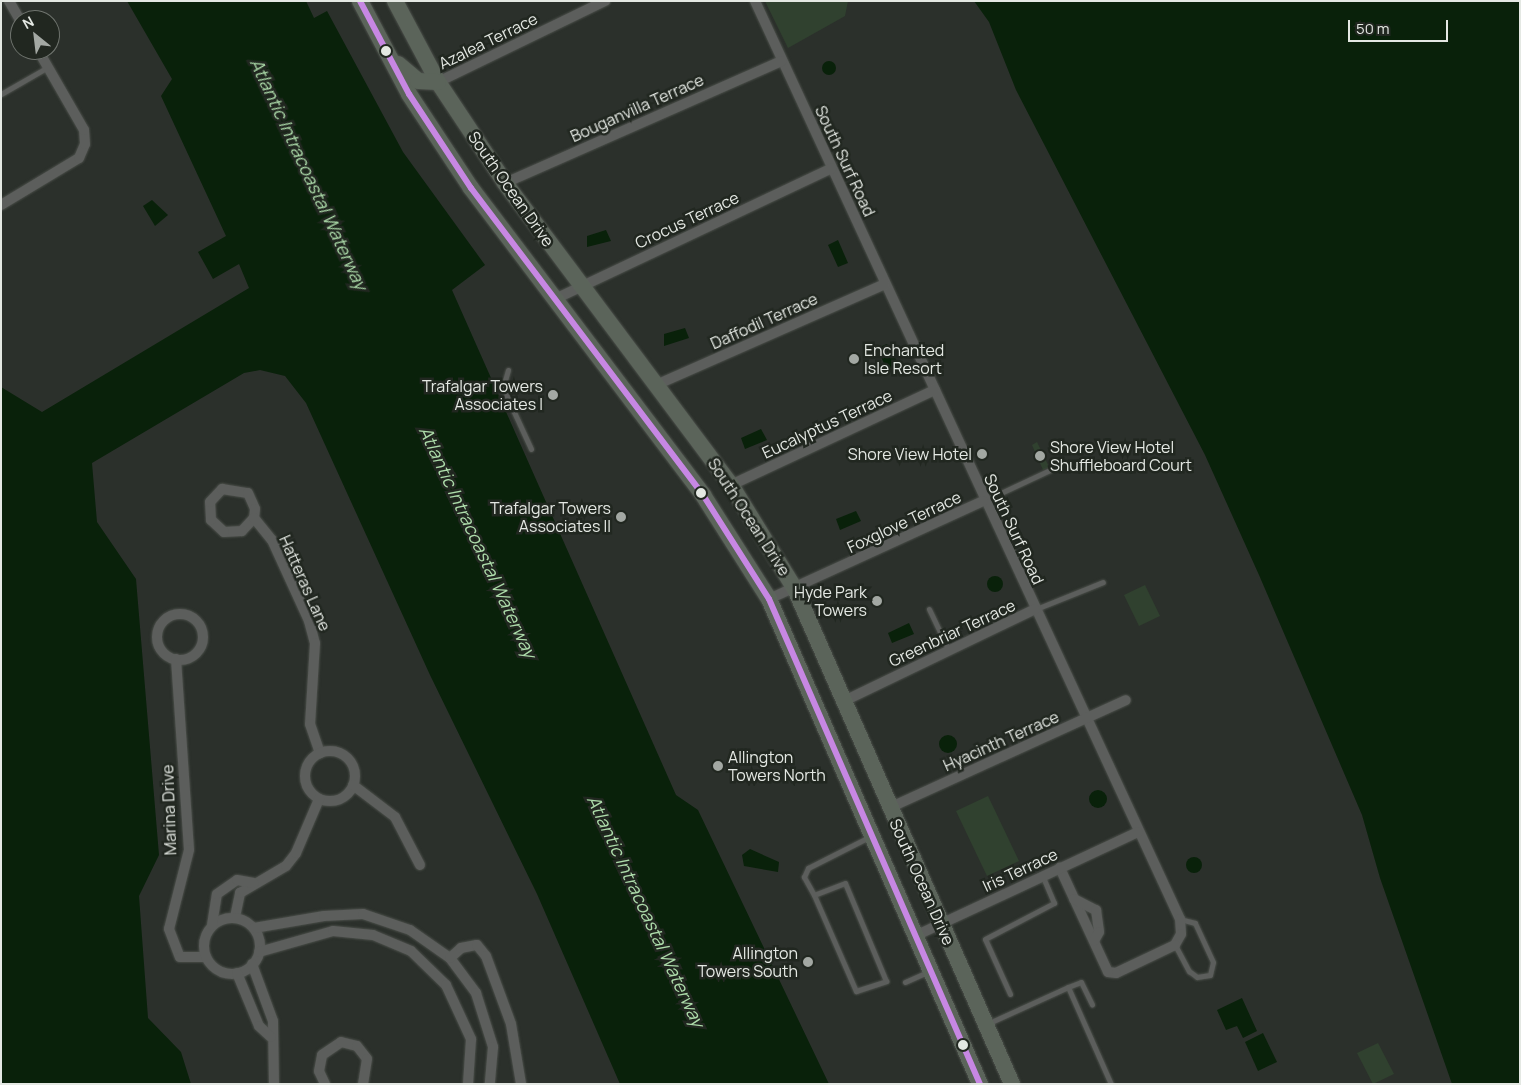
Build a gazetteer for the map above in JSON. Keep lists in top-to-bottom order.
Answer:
{
  "streets": {
    "main road": ["South Ocean Drive"],
    "street": [
      "Azalea Terrace",
      "Bouganvilla Terrace",
      "South Surf Road",
      "Crocus Terrace",
      "Daffodil Terrace",
      "Eucalyptus Terrace",
      "Foxglove Terrace",
      "Hatteras Lane",
      "Greenbriar Terrace",
      "Hyacinth Terrace",
      "Marina Drive",
      "Iris Terrace"
    ]
  },
  "crossings": [
    ["Azalea Terrace", "South Ocean Drive"],
    ["Bouganvilla Terrace", "South Surf Road"],
    ["Bouganvilla Terrace", "South Ocean Drive"],
    ["South Surf Road", "Crocus Terrace"],
    ["South Surf Road", "Daffodil Terrace"],
    ["South Surf Road", "Eucalyptus Terrace"],
    ["South Surf Road", "Foxglove Terrace"],
    ["South Surf Road", "Greenbriar Terrace"],
    ["South Surf Road", "Hyacinth Terrace"],
    ["South Surf Road", "Iris Terrace"],
    ["South Ocean Drive", "Crocus Terrace"],
    ["South Ocean Drive", "Daffodil Terrace"],
    ["South Ocean Drive", "Eucalyptus Terrace"],
    ["South Ocean Drive", "Foxglove Terrace"],
    ["South Ocean Drive", "Greenbriar Terrace"],
    ["South Ocean Drive", "Hyacinth Terrace"],
    ["South Ocean Drive", "Iris Terrace"]
  ],
  "water": ["Atlantic Intracoastal Waterway"],
  "places": [
    "Enchanted Isle Resort",
    "Trafalgar Towers Associates I",
    "Shore View Hotel",
    "Shore View Hotel Shuffleboard Court",
    "Trafalgar Towers Associates II",
    "Hyde Park Towers",
    "Allington Towers North",
    "Allington Towers South"
  ],
  "scale_bar": "50 m",
  "north": "top left"
}
